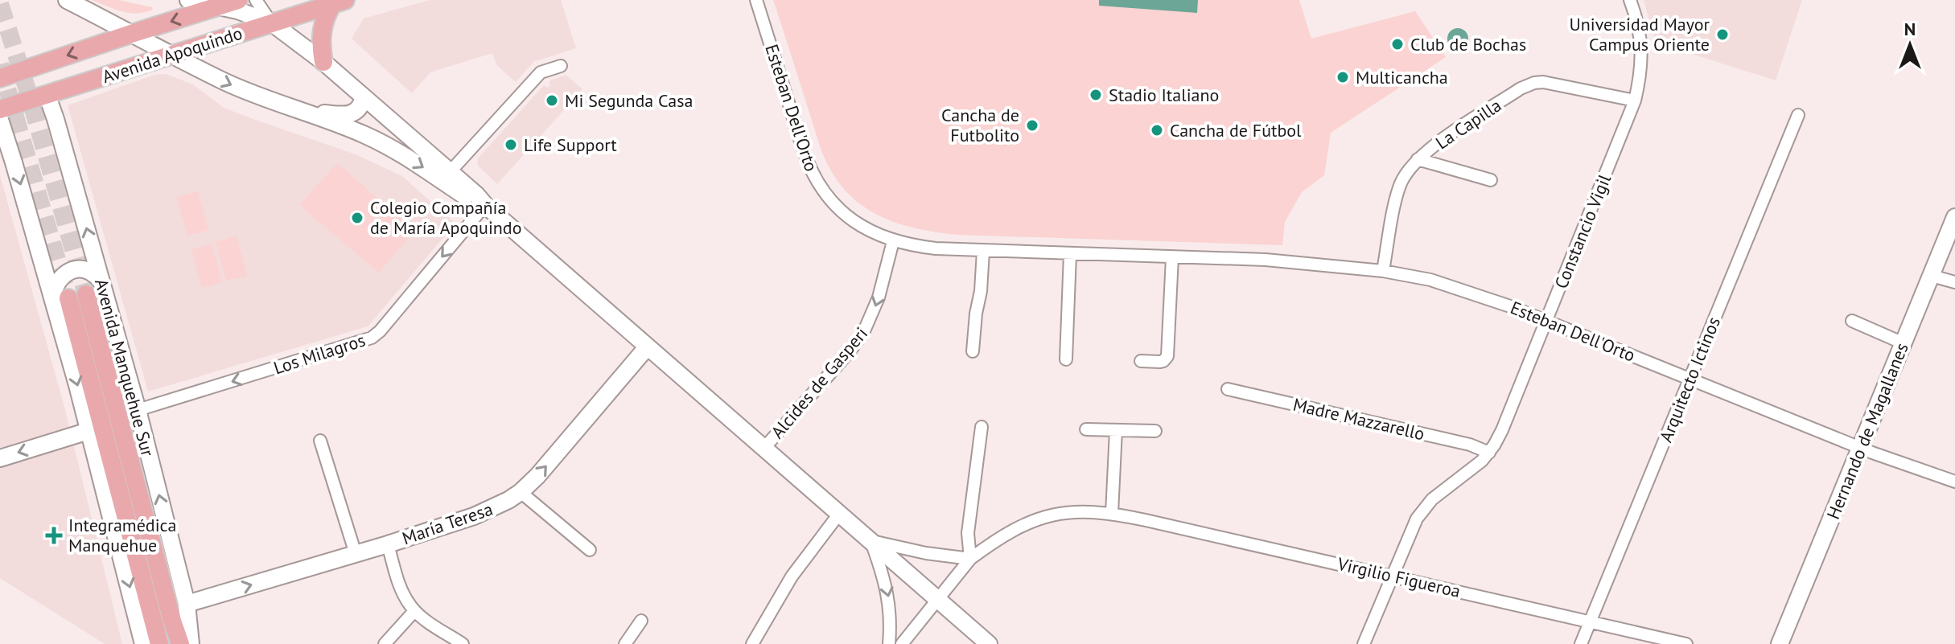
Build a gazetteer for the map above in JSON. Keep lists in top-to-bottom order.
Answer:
{
  "streets": {
    "main road": [
      "Avenida Apoquindo",
      "Avenida Manquehue Sur",
      "Hernando de Magallanes",
      "María Teresa"
    ],
    "street": [
      "Esteban Dell'Orto",
      "La Capilla",
      "Constancio Vigil",
      "Los Milagros",
      "Arquitecto Ictinos",
      "Alcides de Gasperi",
      "Madre Mazzarello",
      "Virgilio Figueroa"
    ]
  },
  "crossings": [
    ["Avenida Apoquindo", "Avenida Manquehue Sur"],
    ["Esteban Dell'Orto", "La Capilla"],
    ["Esteban Dell'Orto", "Constancio Vigil"],
    ["Esteban Dell'Orto", "Arquitecto Ictinos"],
    ["Esteban Dell'Orto", "Alcides de Gasperi"],
    ["Esteban Dell'Orto", "Hernando de Magallanes"],
    ["La Capilla", "Constancio Vigil"],
    ["Constancio Vigil", "Madre Mazzarello"],
    ["Constancio Vigil", "Virgilio Figueroa"],
    ["Los Milagros", "Avenida Manquehue Sur"],
    ["Avenida Manquehue Sur", "María Teresa"],
    ["Arquitecto Ictinos", "Virgilio Figueroa"]
  ],
  "one_way": ["Los Milagros", "Alcides de Gasperi", "María Teresa"],
  "places": {
    "other": [
      "Universidad Mayor Campus Oriente",
      "Club de Bochas",
      "Multicancha",
      "Stadio Italiano",
      "Mi Segunda Casa",
      "Cancha de Futbolito",
      "Cancha de Fútbol",
      "Life Support",
      "Colegio Compañía de María Apoquindo"
    ],
    "health": ["Integramédica Manquehue"]
  },
  "north": "top"
}
